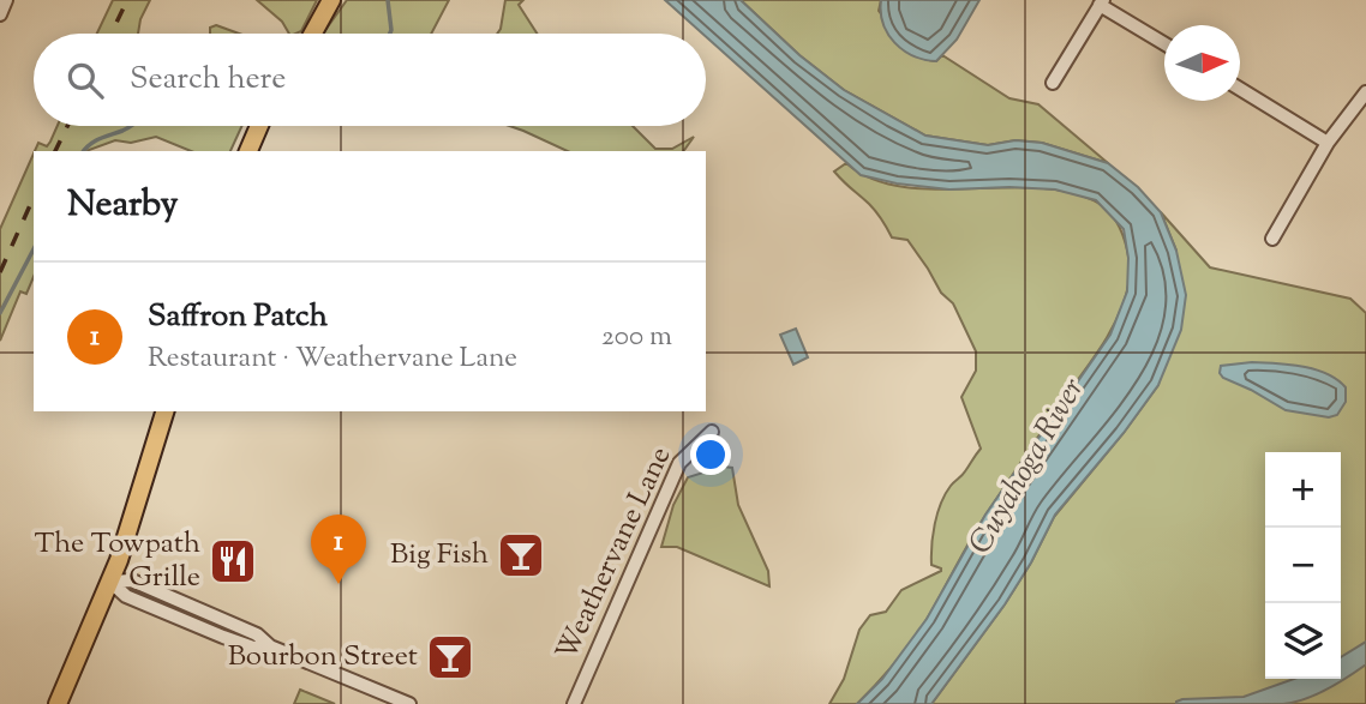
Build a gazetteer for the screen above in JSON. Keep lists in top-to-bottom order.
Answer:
{
  "streets": {
    "street": ["Weathervane Lane"]
  },
  "water": ["Cuyahoga River"],
  "places": {
    "bar": ["Big Fish", "Bourbon Street"],
    "restaurant": ["The Towpath Grille"]
  },
  "north": "right",
  "page": {
    "search": "Search here",
    "heading": "Nearby",
    "list": [
      {
        "mark": "1",
        "name": "Saffron Patch",
        "note": "Restaurant · Weathervane Lane",
        "value": "200 m"
      }
    ],
    "map_buttons": ["+", "−"],
    "pins": "1"
  }
}
